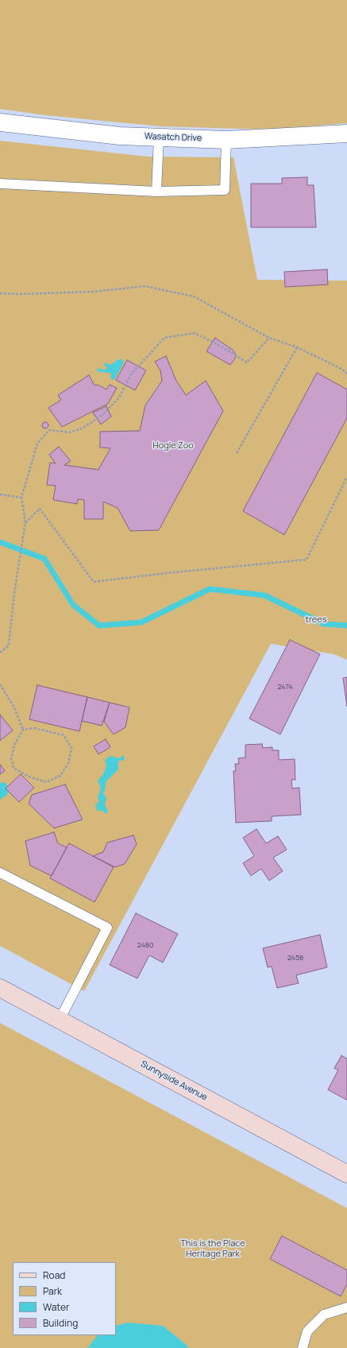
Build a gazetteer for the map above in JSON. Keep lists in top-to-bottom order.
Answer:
{
  "streets": {
    "main road": ["Sunnyside Avenue"],
    "street": ["Wasatch Drive"]
  },
  "parks": ["Hogle Zoo", "trees", "This is the Place Heritage Park"],
  "house_numbers": ["2474", "2480", "2458"],
  "legend": [
    "Road",
    "Park",
    "Water",
    "Building"
  ]
}
